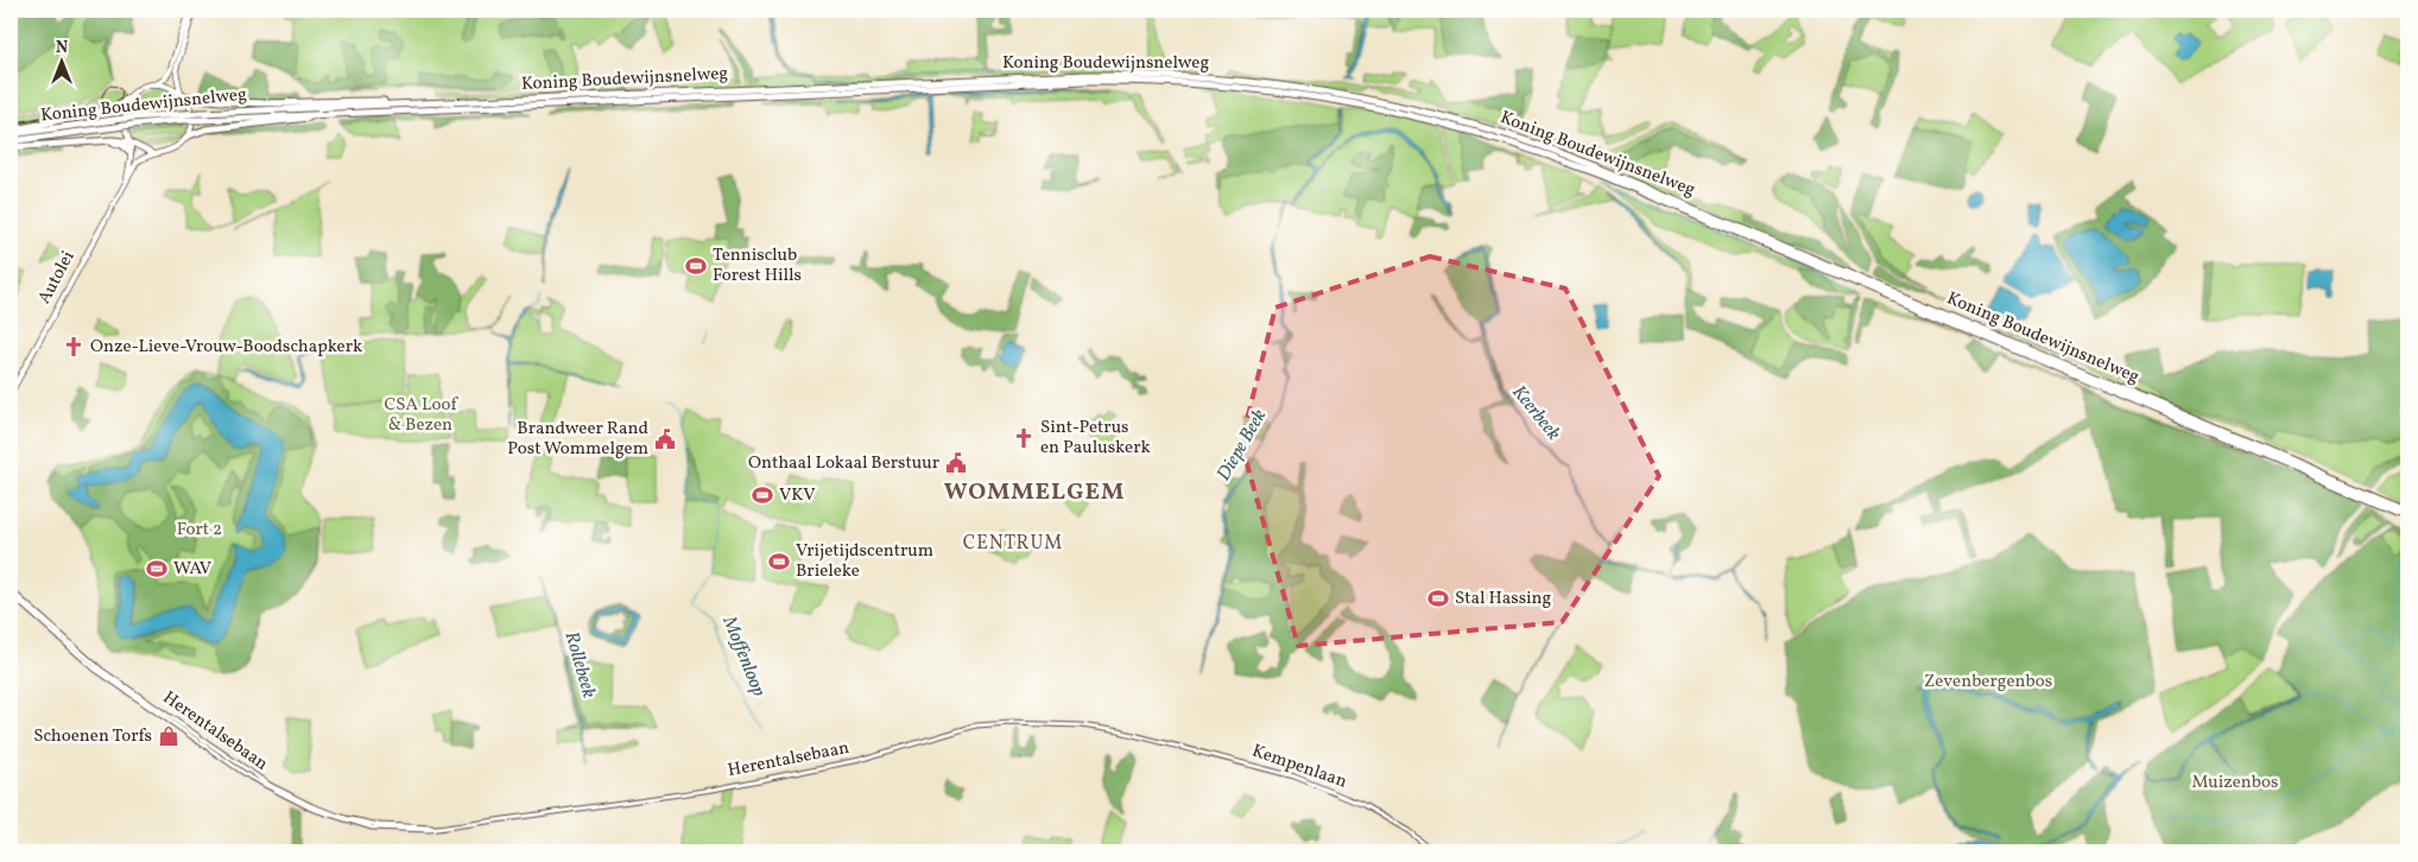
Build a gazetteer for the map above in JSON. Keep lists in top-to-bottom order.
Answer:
{
  "streets": {
    "highway": ["Koning Boudewijnsnelweg"],
    "main road": ["Autolei", "Herentalsebaan", "Kempenlaan"]
  },
  "crossings": [
    ["Herentalsebaan", "Kempenlaan"]
  ],
  "districts": ["WOMMELGEM", "CENTRUM"],
  "water": [
    "Keerbeek",
    "Diepe Beek",
    "Moffenloop",
    "Rollebeek"
  ],
  "parks": [
    "CSA Loof & Bezen",
    "Fort 2",
    "Zevenbergenbos",
    "Muizenbos"
  ],
  "places": {
    "sports": [
      "Tennisclub Forest Hills",
      "VKV",
      "Vrijetijdscentrum Brieleke",
      "WAV",
      "Stal Hassing"
    ],
    "church": ["Onze-Lieve-Vrouw-Boodschapkerk", "Sint-Petrus en Pauluskerk"],
    "public building": ["Brandweer Rand Post Wommelgem", "Onthaal Lokaal Berstuur"],
    "shop": ["Schoenen Torfs"]
  },
  "north": "top"
}
